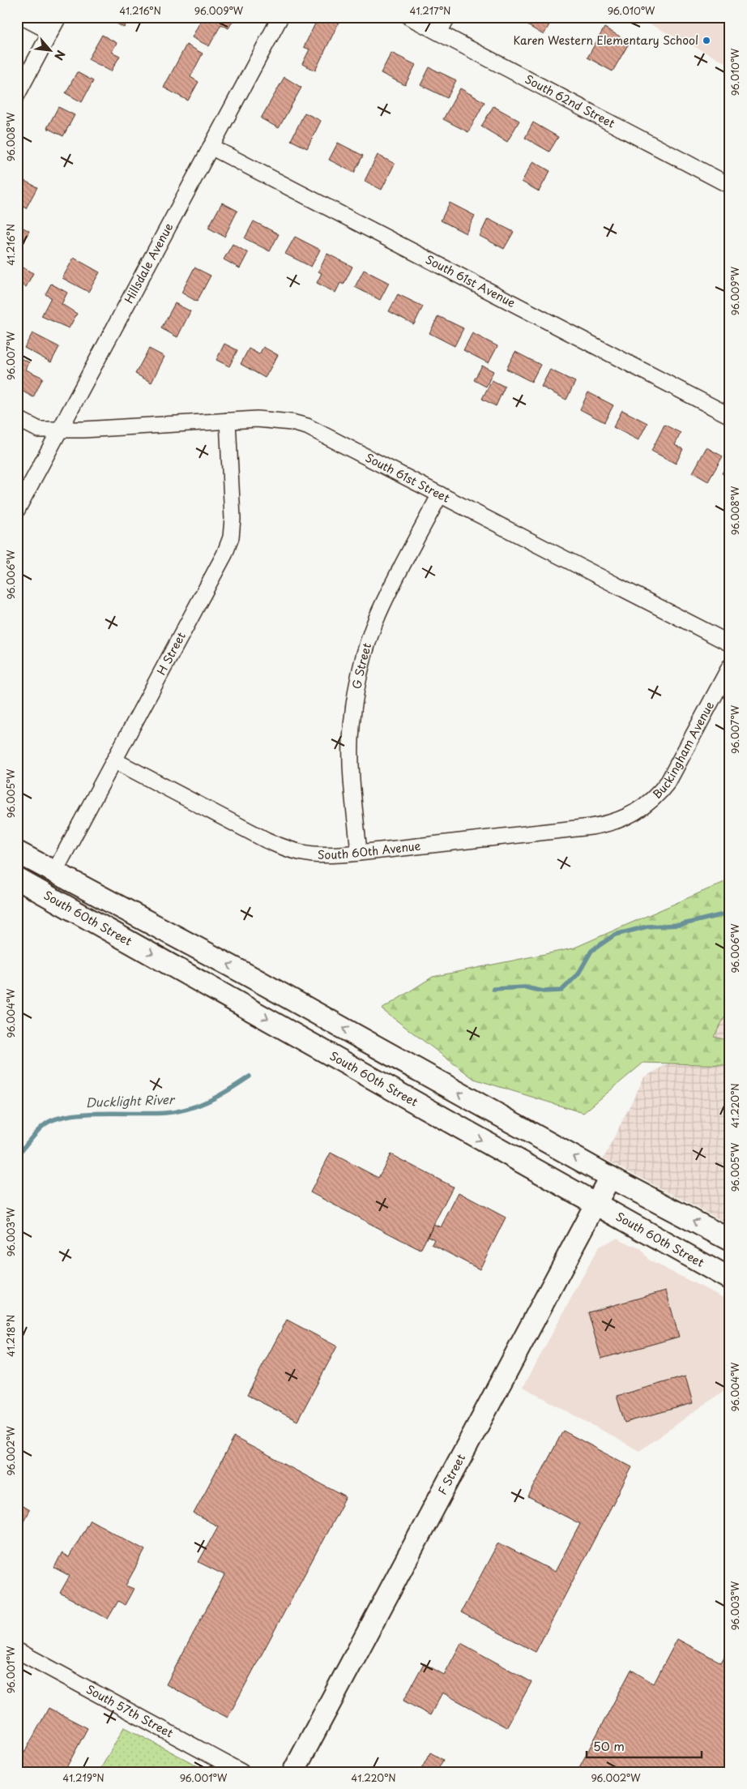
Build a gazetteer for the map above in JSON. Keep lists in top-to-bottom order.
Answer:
{
  "streets": {
    "main road": ["South 60th Street", "F Street"],
    "street": [
      "South 62nd Street",
      "Hillsdale Avenue",
      "South 61st Avenue",
      "South 61st Street",
      "H Street",
      "G Street",
      "Buckingham Avenue",
      "South 60th Avenue",
      "South 57th Street"
    ]
  },
  "crossings": [
    ["Hillsdale Avenue", "South 61st Avenue"],
    ["Hillsdale Avenue", "South 61st Street"],
    ["South 61st Street", "H Street"],
    ["South 61st Street", "G Street"],
    ["H Street", "South 60th Avenue"],
    ["G Street", "South 60th Avenue"],
    ["Buckingham Avenue", "South 60th Avenue"],
    ["South 60th Street", "F Street"]
  ],
  "water": ["Ducklight River"],
  "places": ["Karen Western Elementary School"],
  "scale_bar": "50 m",
  "north": "bottom right",
  "coordinates": [
    "41.216°N",
    "96.009°W",
    "41.217°N",
    "96.010°W",
    "96.008°W",
    "96.007°W",
    "96.006°W",
    "96.005°W",
    "96.004°W",
    "41.220°N",
    "96.003°W",
    "41.218°N",
    "96.002°W",
    "96.001°W",
    "41.219°N"
  ]
}
